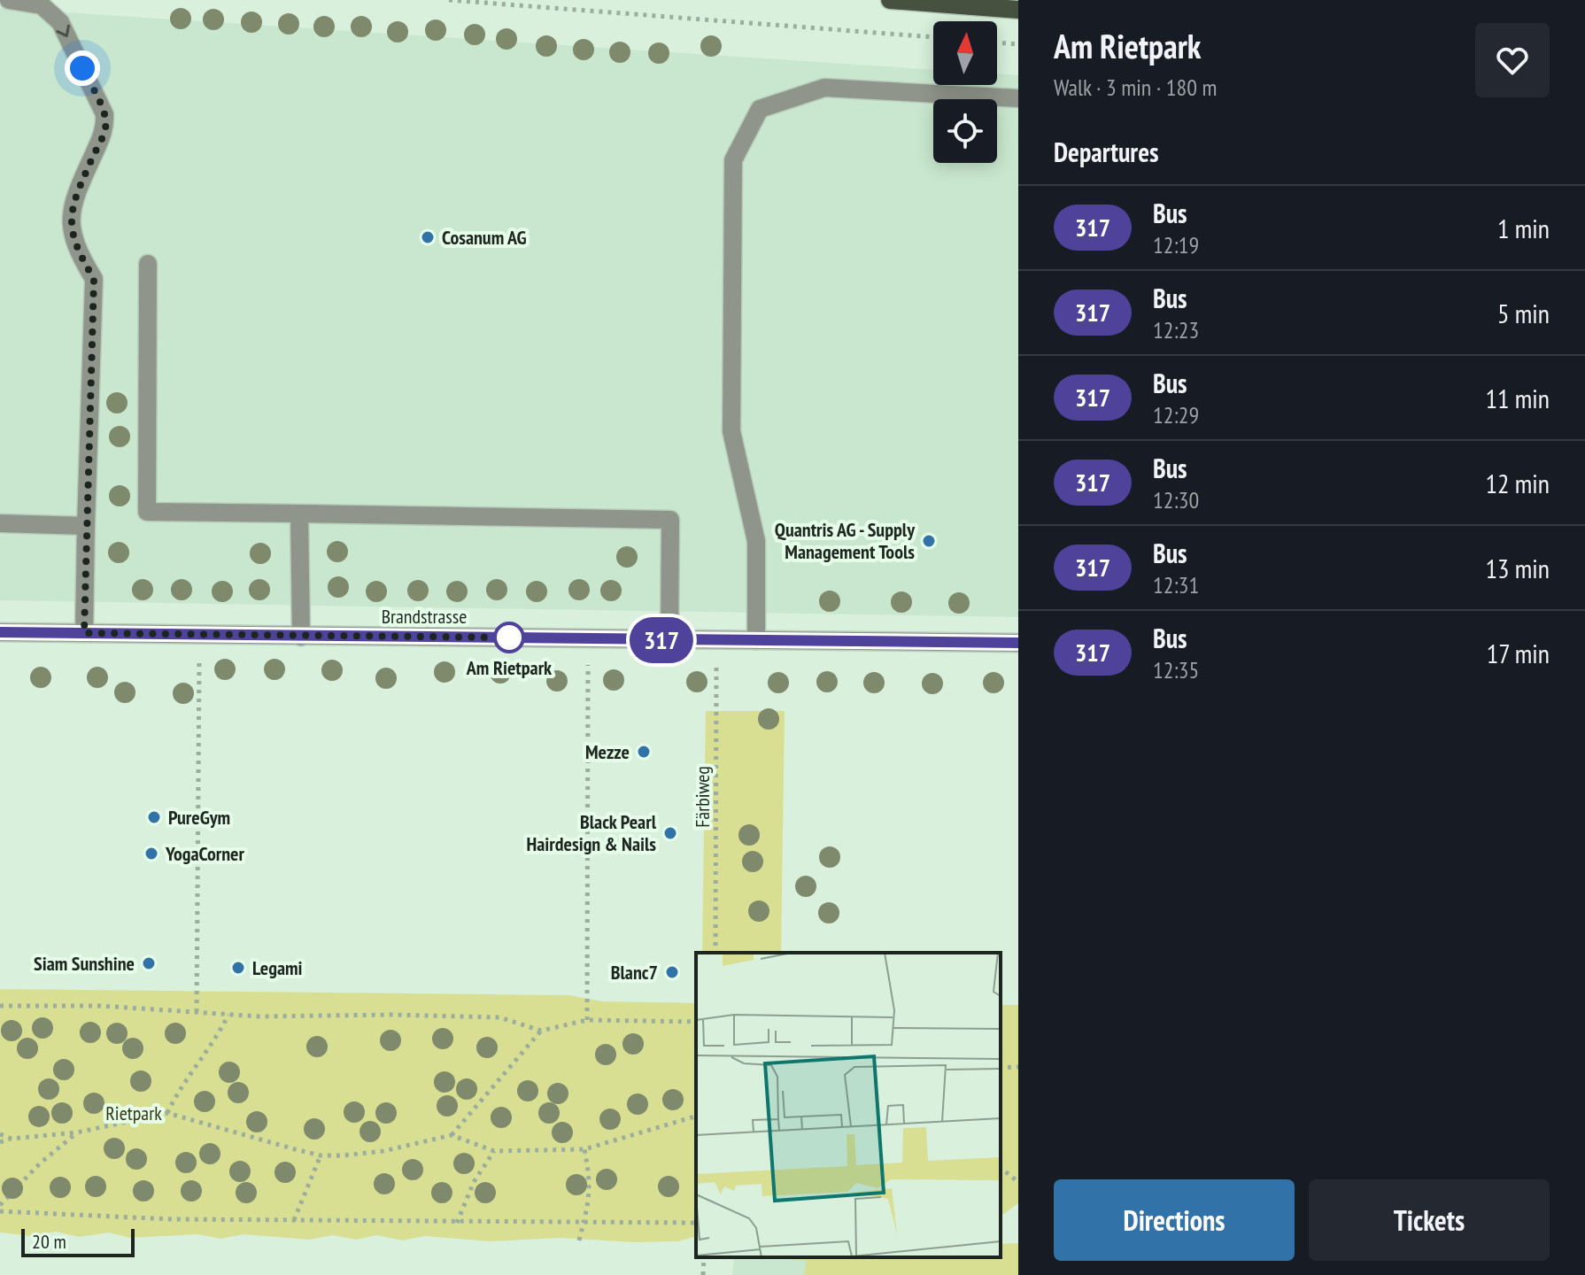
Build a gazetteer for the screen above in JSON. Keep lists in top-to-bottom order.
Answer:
{
  "streets": {
    "street": ["Brandstrasse"],
    "path": ["Färbiweg"]
  },
  "crossings": [
    ["Brandstrasse", "Färbiweg"]
  ],
  "parks": ["Rietpark"],
  "places": [
    "Cosanum AG",
    "Quantris AG - Supply Management Tools",
    "Am Rietpark",
    "Mezze",
    "PureGym",
    "Black Pearl Hairdesign & Nails",
    "YogaCorner",
    "Siam Sunshine",
    "Legami",
    "Blanc7"
  ],
  "lines": ["bus line 317"],
  "scale_bar": "20 m",
  "north": "top",
  "page": {
    "on_map": "317",
    "heading": [
      ["Am Rietpark", "Walk · 3 min · 180 m"],
      "Departures"
    ],
    "list": [
      {
        "mark": "317",
        "name": "Bus",
        "note": "12:19",
        "value": "1 min"
      },
      {
        "mark": "317",
        "name": "Bus",
        "note": "12:23",
        "value": "5 min"
      },
      {
        "mark": "317",
        "name": "Bus",
        "note": "12:29",
        "value": "11 min"
      },
      {
        "mark": "317",
        "name": "Bus",
        "note": "12:30",
        "value": "12 min"
      },
      {
        "mark": "317",
        "name": "Bus",
        "note": "12:31",
        "value": "13 min"
      },
      {
        "mark": "317",
        "name": "Bus",
        "note": "12:35",
        "value": "17 min"
      }
    ],
    "buttons": ["Directions", "Tickets"],
    "scale": "20 m"
  }
}
